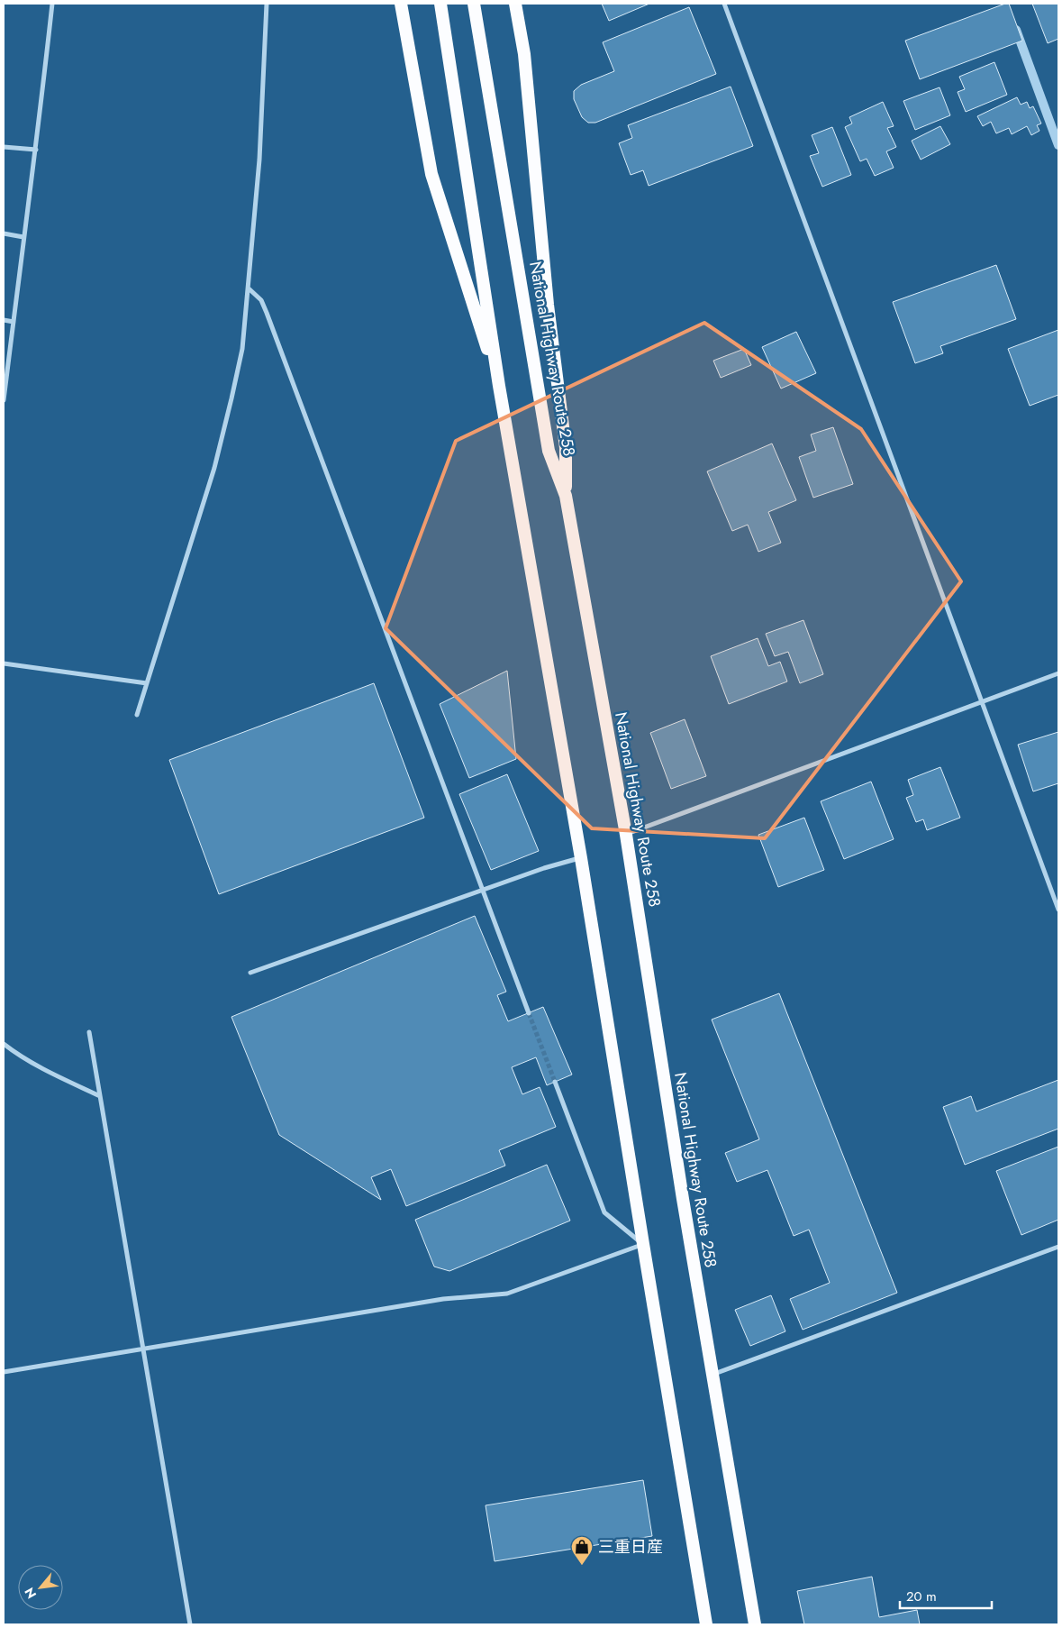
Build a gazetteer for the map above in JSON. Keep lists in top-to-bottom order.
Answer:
{
  "streets": {
    "highway": ["National Highway Route 258"]
  },
  "places": {
    "shop": ["三重日産"]
  },
  "scale_bar": "20 m",
  "north": "bottom left"
}
